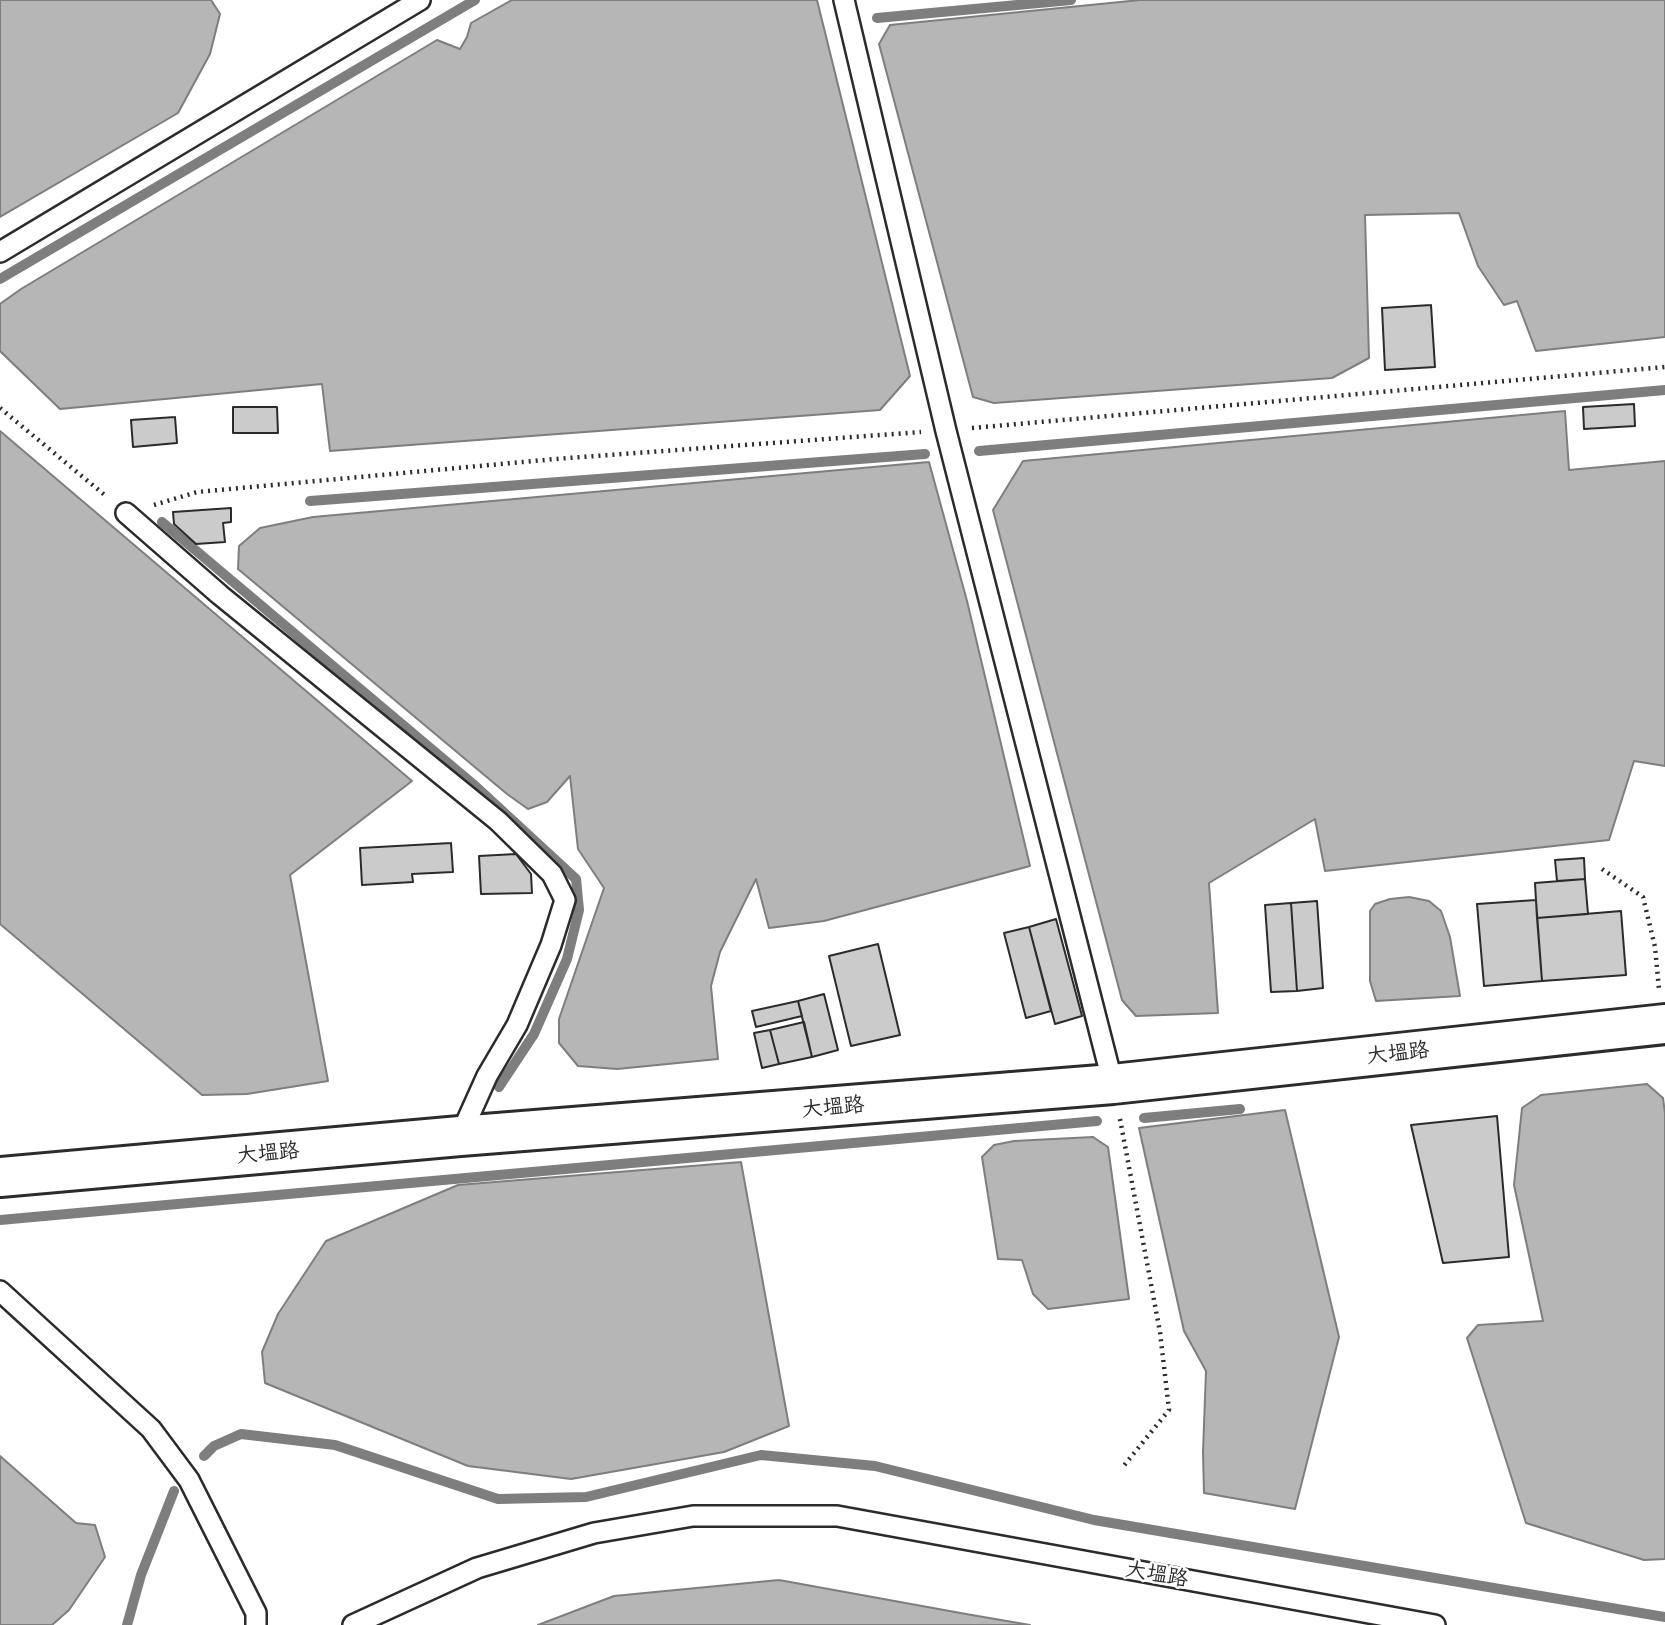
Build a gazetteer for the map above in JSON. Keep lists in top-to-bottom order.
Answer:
{
  "streets": {
    "street": ["大塭路"]
  }
}
